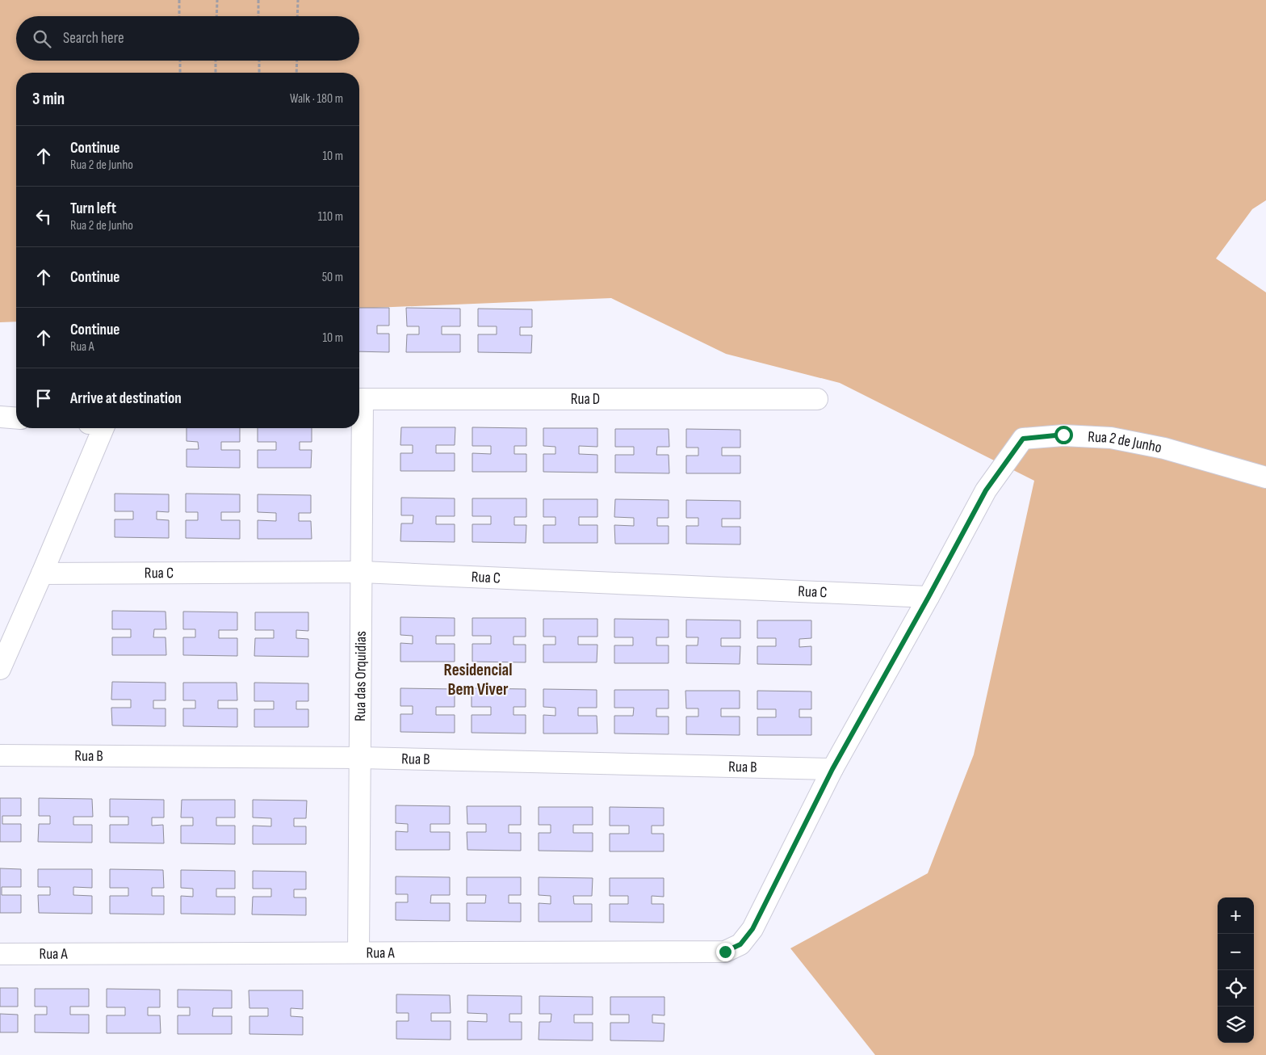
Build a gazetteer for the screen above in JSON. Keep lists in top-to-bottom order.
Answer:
{
  "streets": {
    "street": [
      "Rua D",
      "Rua 2 de Junho",
      "Rua C",
      "Rua das Orquidias",
      "Rua B",
      "Rua A"
    ]
  },
  "crossings": [
    ["Rua 2 de Junho", "Rua C"],
    ["Rua 2 de Junho", "Rua B"],
    ["Rua 2 de Junho", "Rua A"],
    ["Rua C", "Rua das Orquidias"],
    ["Rua das Orquidias", "Rua B"],
    ["Rua das Orquidias", "Rua A"],
    ["Rua B", "Rua A"]
  ],
  "districts": ["Residencial Bem Viver"],
  "page": {
    "search": "Search here",
    "heading": ["3 min", "Walk · 180 m"],
    "list": [
      ["Continue", "Rua 2 de Junho", "10 m"],
      ["Turn left", "Rua 2 de Junho", "110 m"],
      ["Continue", "50 m"],
      ["Continue", "Rua A", "10 m"],
      "Arrive at destination"
    ],
    "map_buttons": ["+", "−"]
  }
}
